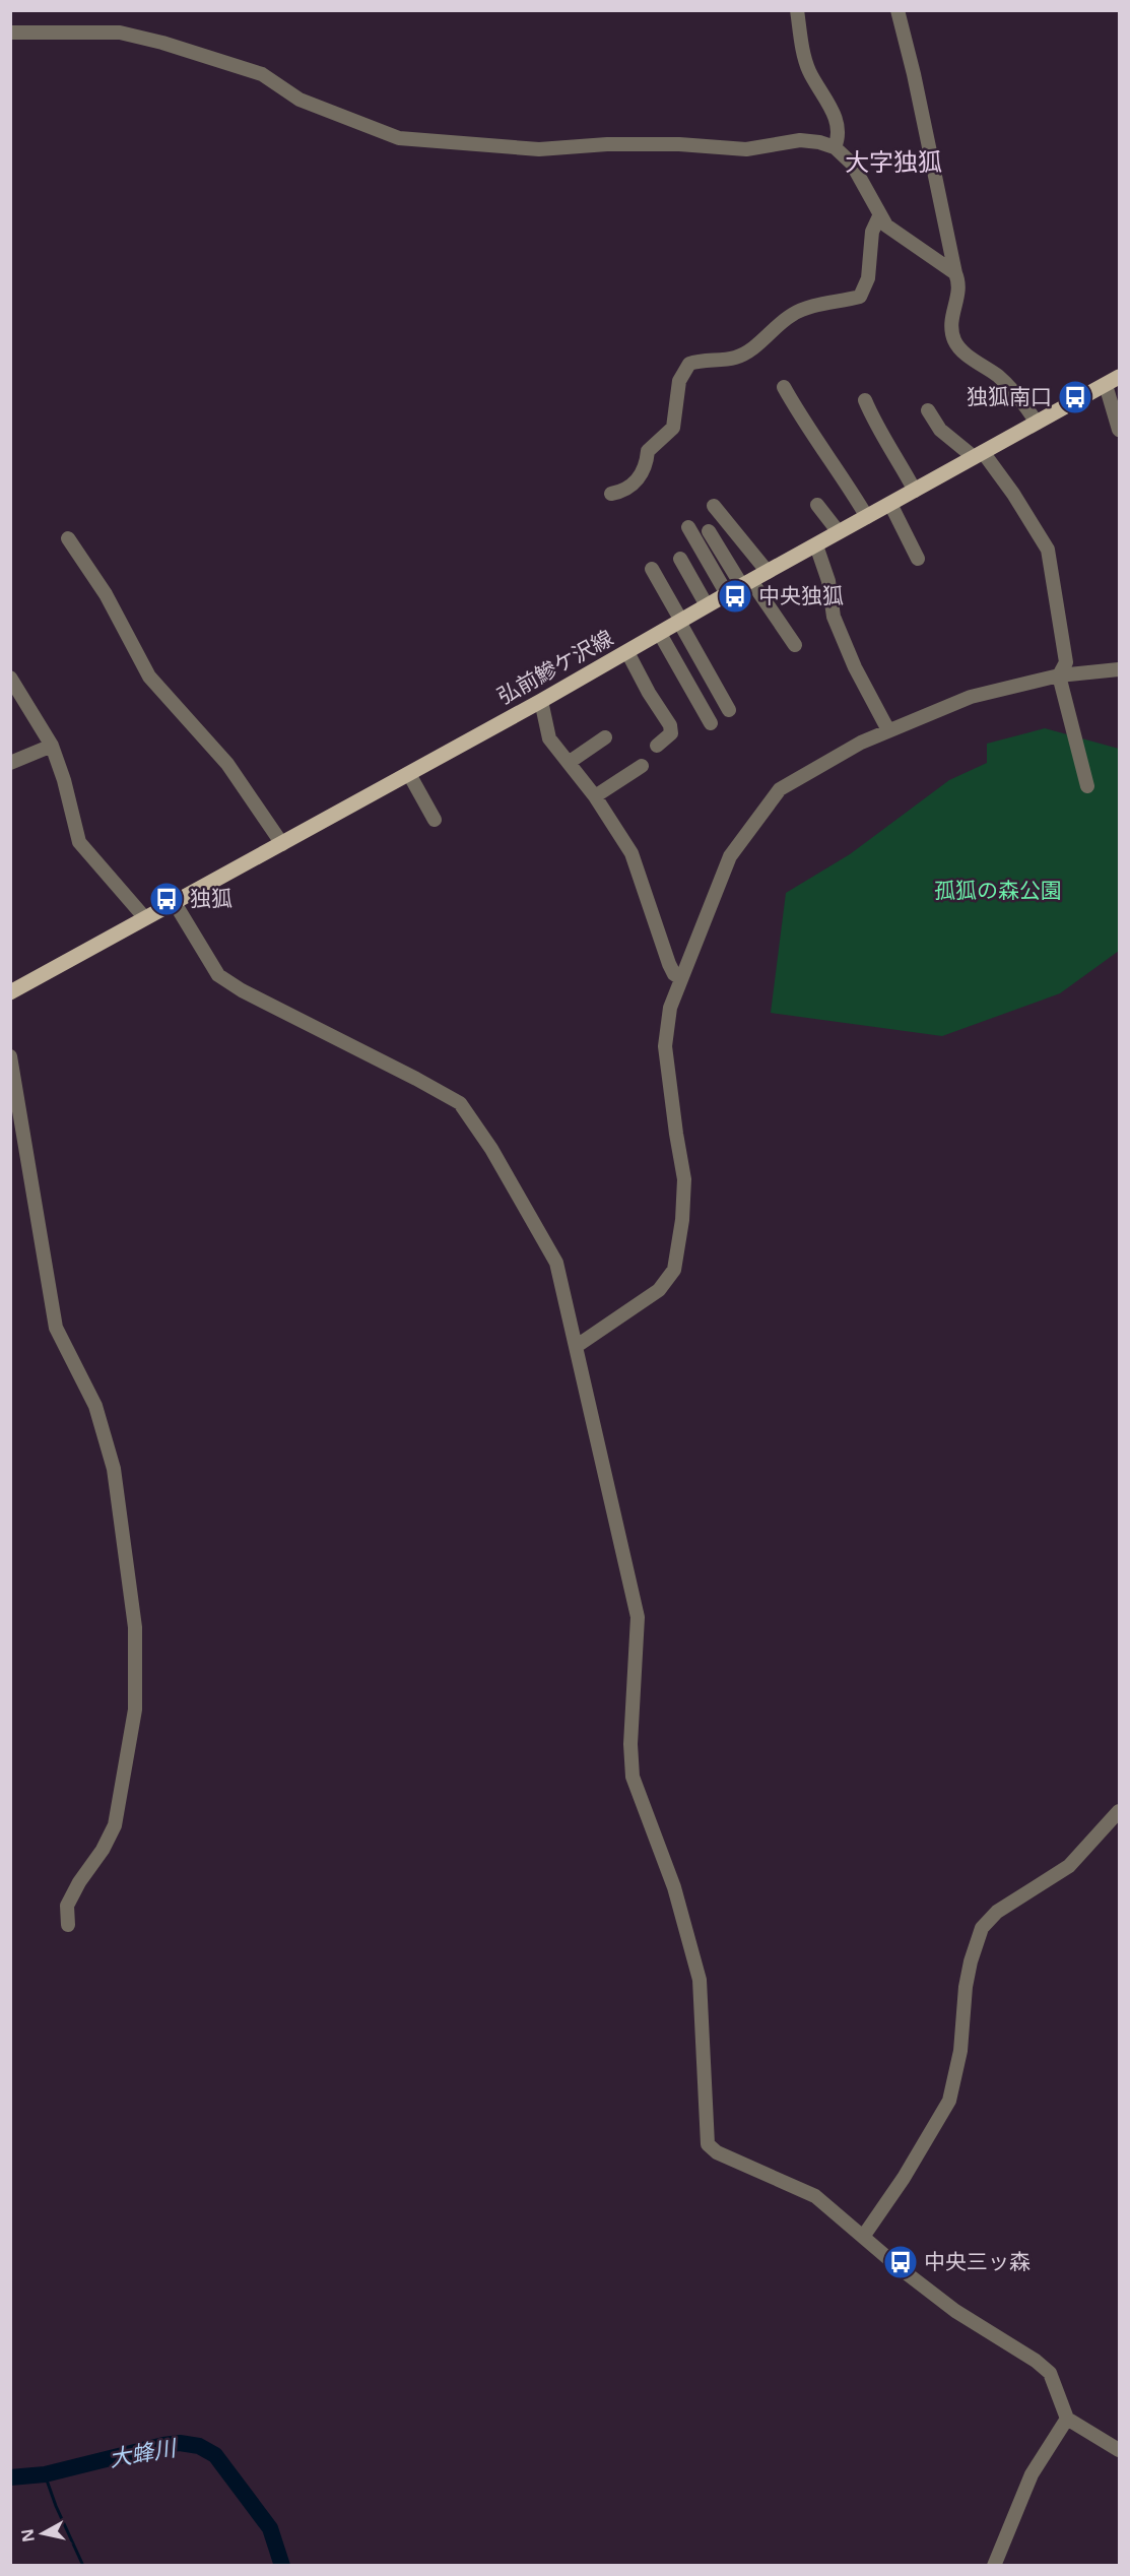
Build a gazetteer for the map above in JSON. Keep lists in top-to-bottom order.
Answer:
{
  "streets": {
    "main road": ["弘前鰺ケ沢線"]
  },
  "districts": ["大字独狐"],
  "water": ["大蜂川"],
  "parks": ["孤狐の森公園"],
  "places": {
    "bus stop": [
      "独狐南口",
      "中央独狐",
      "独狐",
      "中央三ッ森"
    ]
  },
  "north": "left"
}
